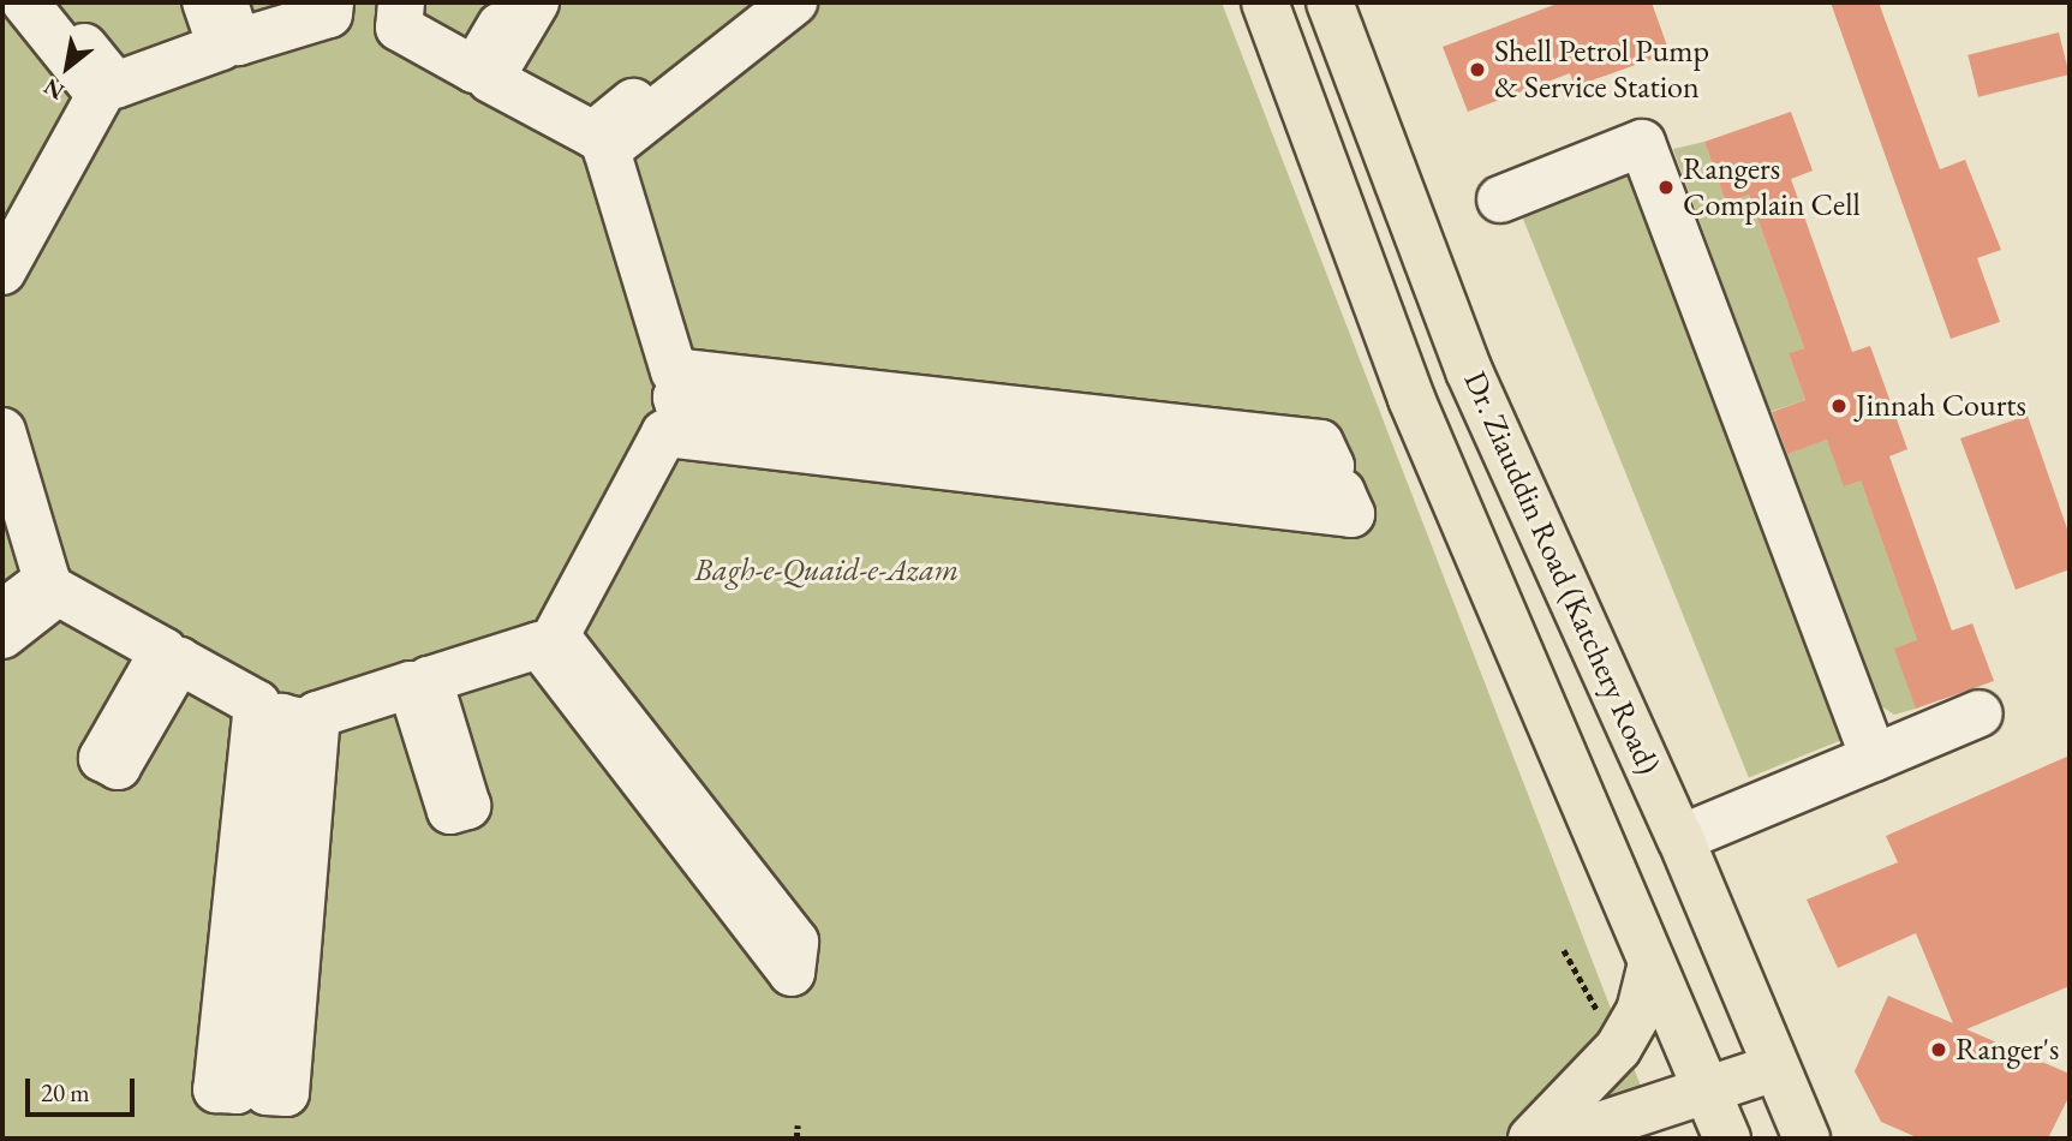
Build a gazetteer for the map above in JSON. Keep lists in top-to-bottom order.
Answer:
{
  "streets": {
    "main road": ["Dr. Ziauddin Road (Katchery Road)"]
  },
  "parks": ["Bagh-e-Quaid-e-Azam"],
  "places": [
    "Shell Petrol Pump & Service Station",
    "Rangers Complain Cell",
    "Jinnah Courts",
    "Ranger's"
  ],
  "scale_bar": "20 m",
  "north": "bottom left"
}
